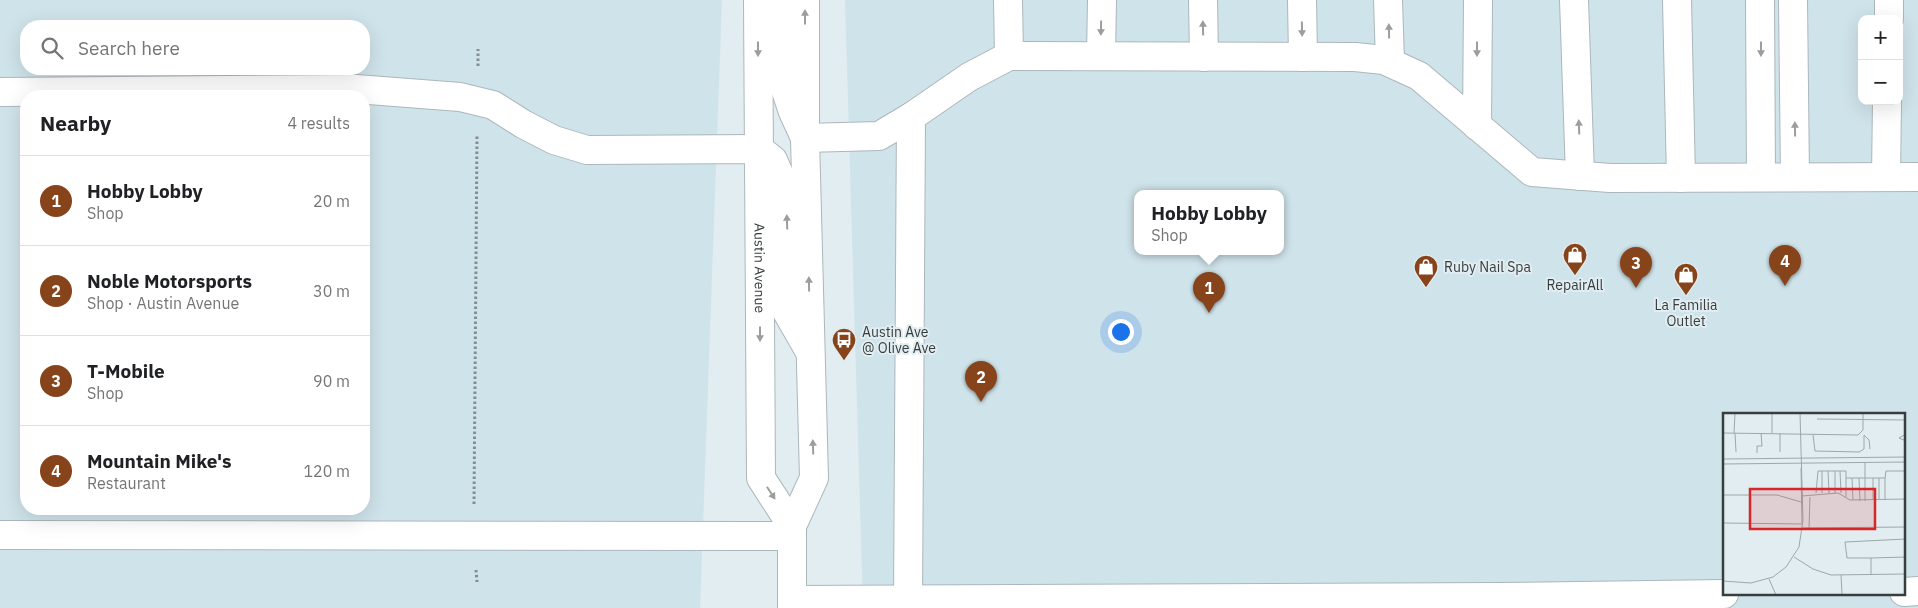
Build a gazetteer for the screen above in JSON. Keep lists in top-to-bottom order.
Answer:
{
  "streets": {
    "street": ["Austin Avenue"]
  },
  "places": {
    "shop": ["RepairAll", "Ruby Nail Spa", "La Familia Outlet"],
    "bus stop": ["Austin Ave @ Olive Ave"]
  },
  "page": {
    "map_buttons": ["+", "−"],
    "search": "Search here",
    "heading": ["Nearby", "4 results"],
    "list": [
      {
        "mark": "1",
        "name": "Hobby Lobby",
        "note": "Shop",
        "value": "20 m"
      },
      {
        "mark": "2",
        "name": "Noble Motorsports",
        "note": "Shop · Austin Avenue",
        "value": "30 m"
      },
      {
        "mark": "3",
        "name": "T-Mobile",
        "note": "Shop",
        "value": "90 m"
      },
      {
        "mark": "4",
        "name": "Mountain Mike's",
        "note": "Restaurant",
        "value": "120 m"
      }
    ],
    "popup": ["Hobby Lobby", "Shop"],
    "pins": [
      "4",
      "3",
      "1",
      "2"
    ]
  }
}
